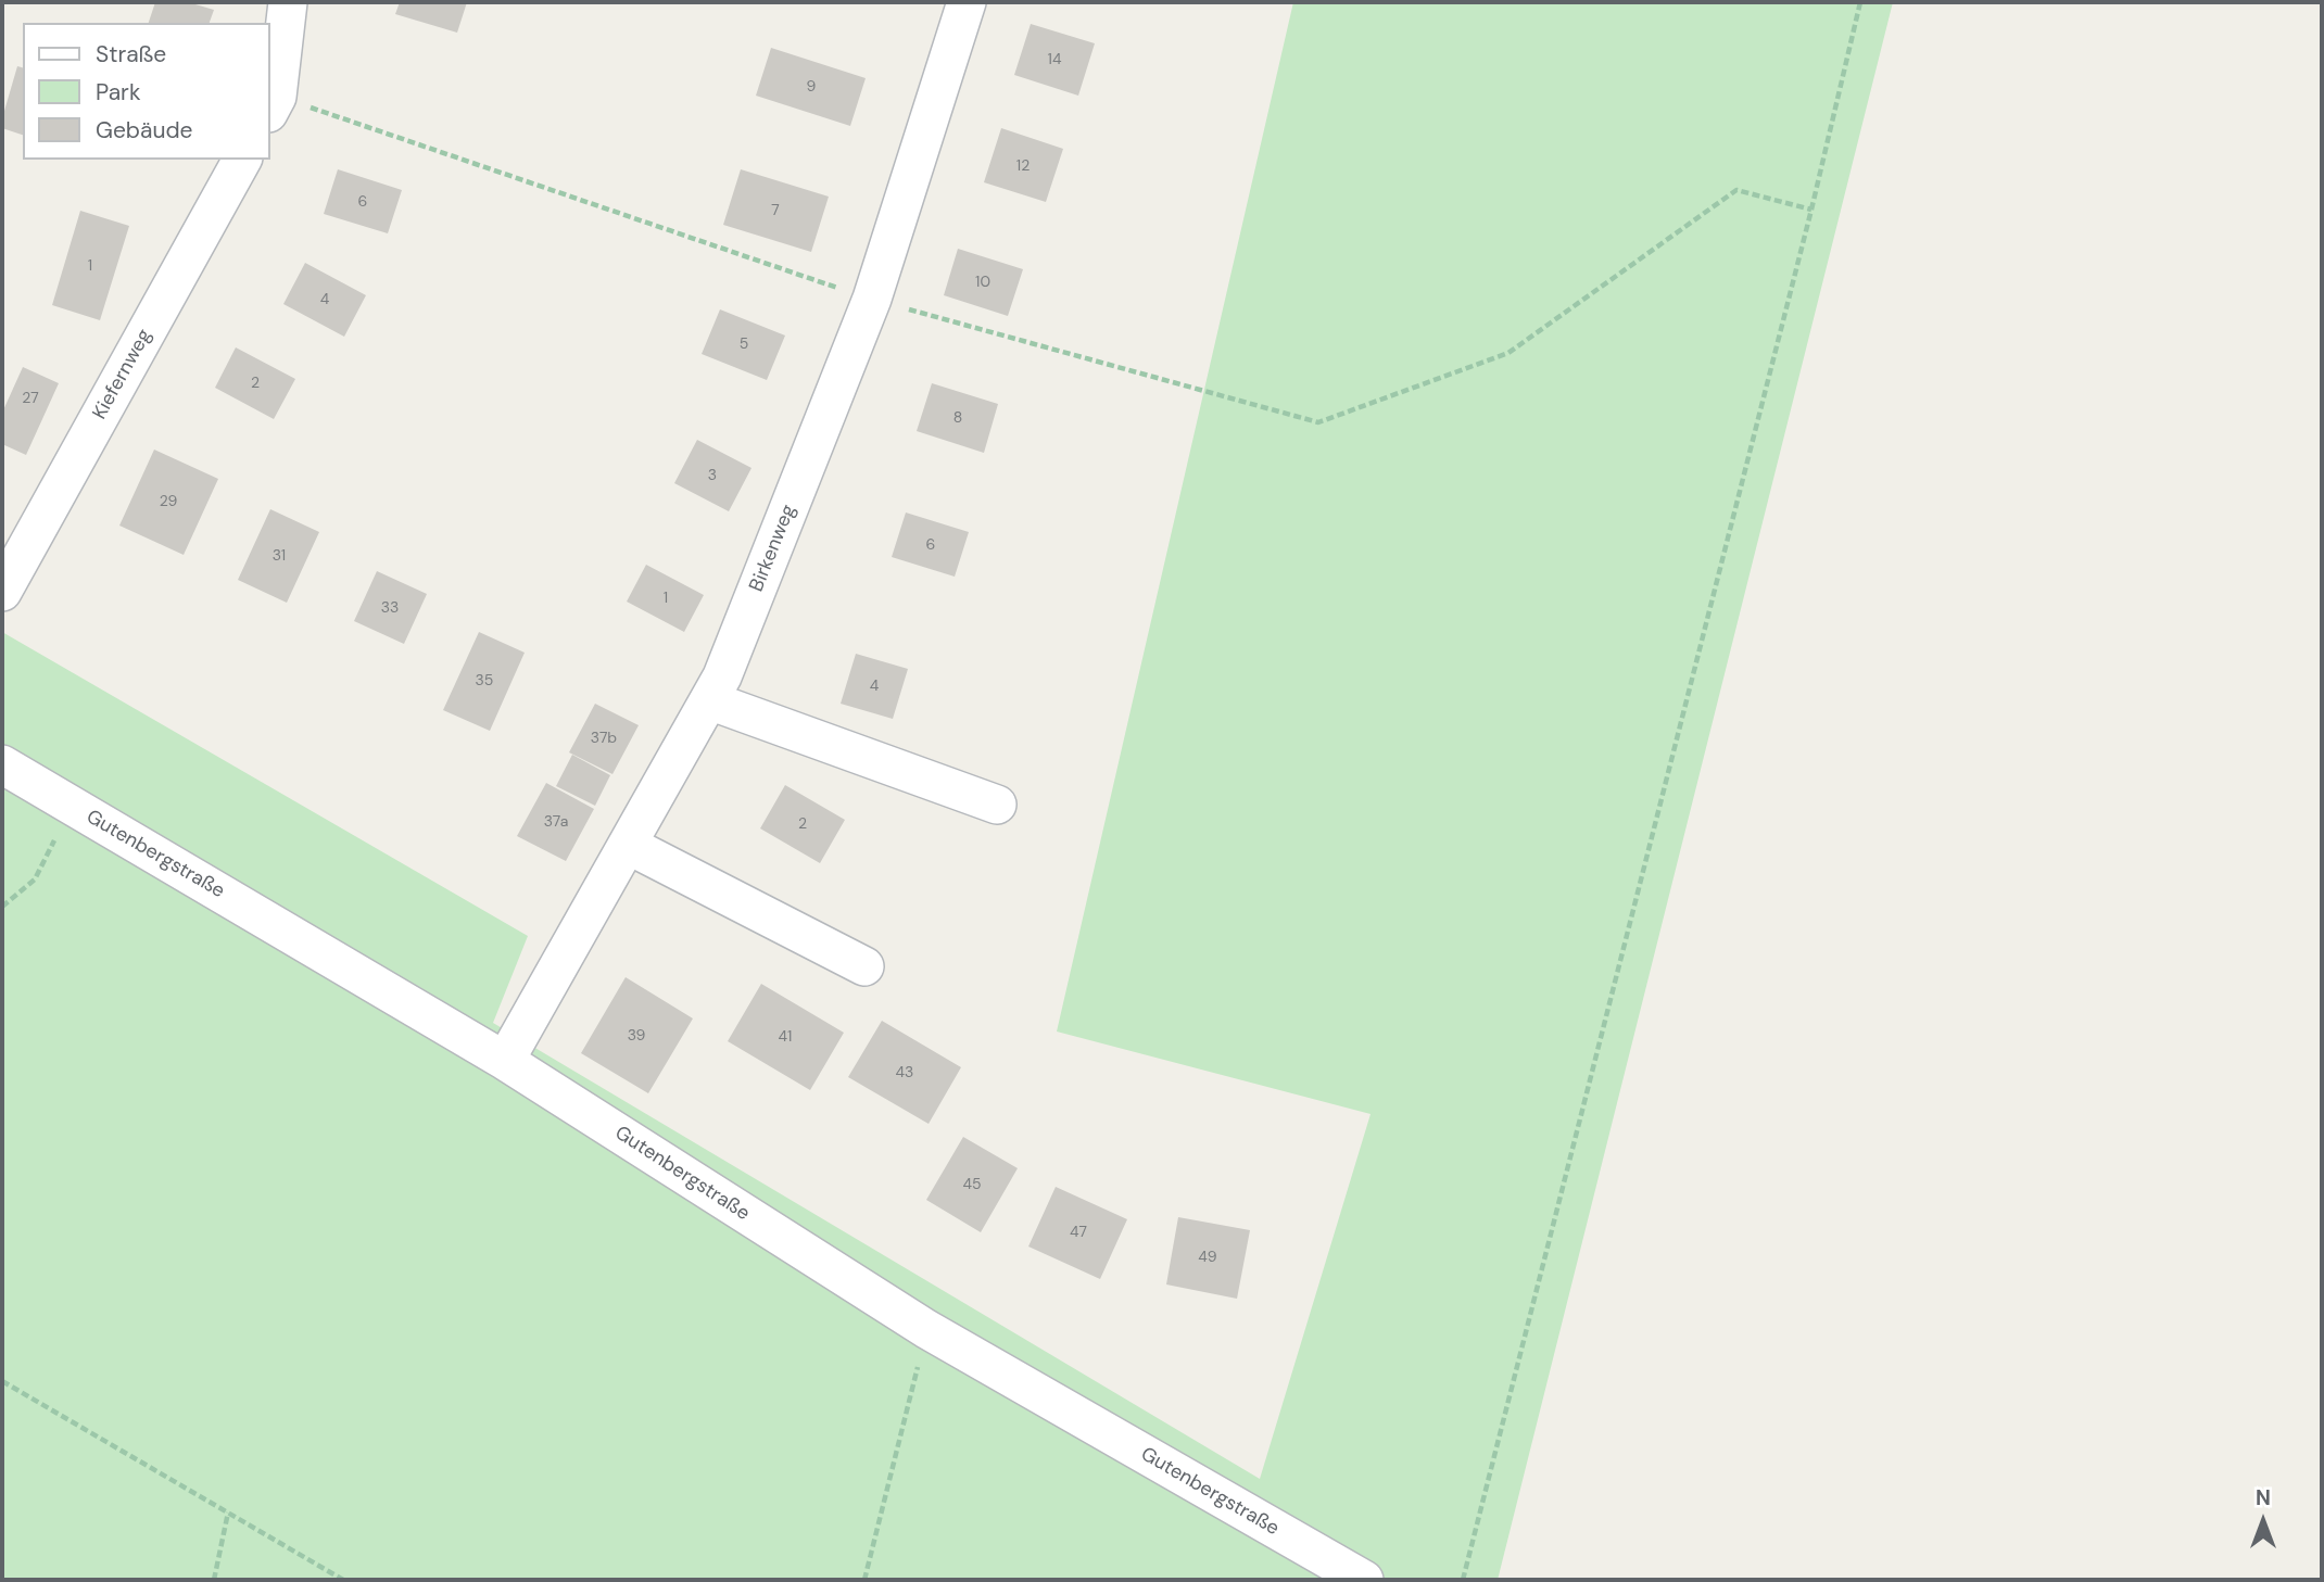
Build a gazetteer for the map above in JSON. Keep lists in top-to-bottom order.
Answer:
{
  "streets": {
    "street": ["Kiefernweg", "Birkenweg", "Gutenbergstraße"]
  },
  "crossings": [
    ["Birkenweg", "Gutenbergstraße"]
  ],
  "house_numbers": [
    "14",
    "9",
    "12",
    "6",
    "7",
    "1",
    "10",
    "4",
    "5",
    "2",
    "27",
    "8",
    "3",
    "29",
    "6",
    "31",
    "1",
    "33",
    "35",
    "4",
    "37b",
    "37a",
    "2",
    "39",
    "41",
    "43",
    "45",
    "47",
    "49"
  ],
  "legend": ["Straße", "Park", "Gebäude"],
  "north": "top"
}
